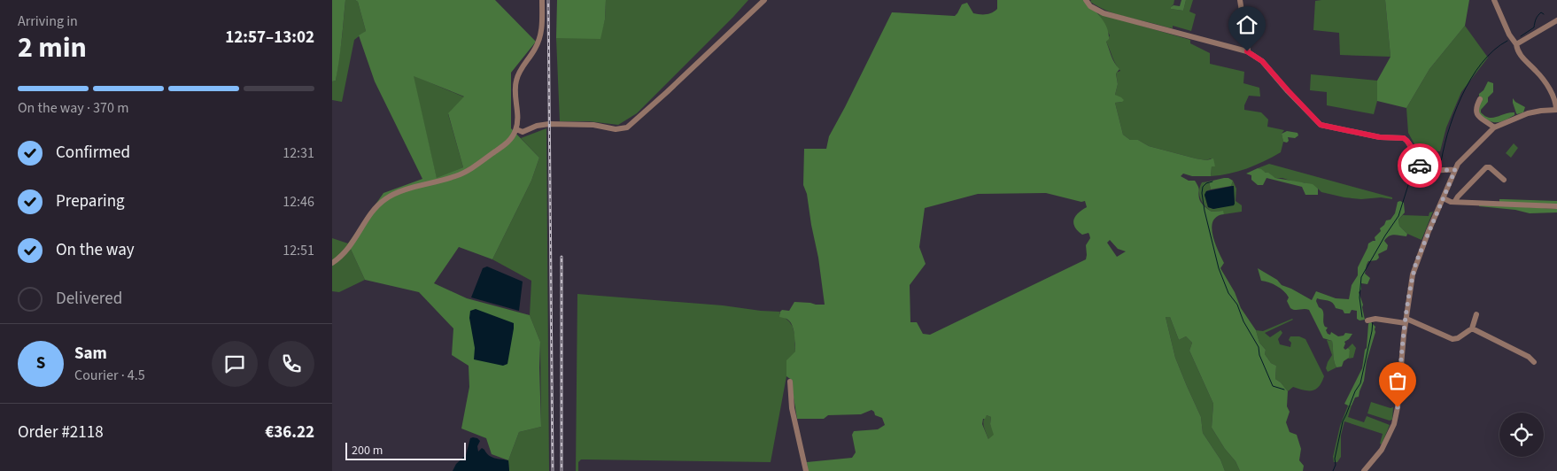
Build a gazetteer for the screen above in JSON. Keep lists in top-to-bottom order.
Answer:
{
  "scale_bar": "200 m",
  "page": {
    "heading": ["2 min", "Arriving in", "12:57–13:02"],
    "panel": [
      "Sam",
      "Courier · 4.5",
      "Order #2118",
      "€36.22"
    ],
    "bar": "On the way · 370 m",
    "list": [
      ["Confirmed", "12:31"],
      ["Preparing", "12:46"],
      ["On the way", "12:51"],
      "Delivered"
    ],
    "round": "S",
    "scale": "200 m"
  }
}
